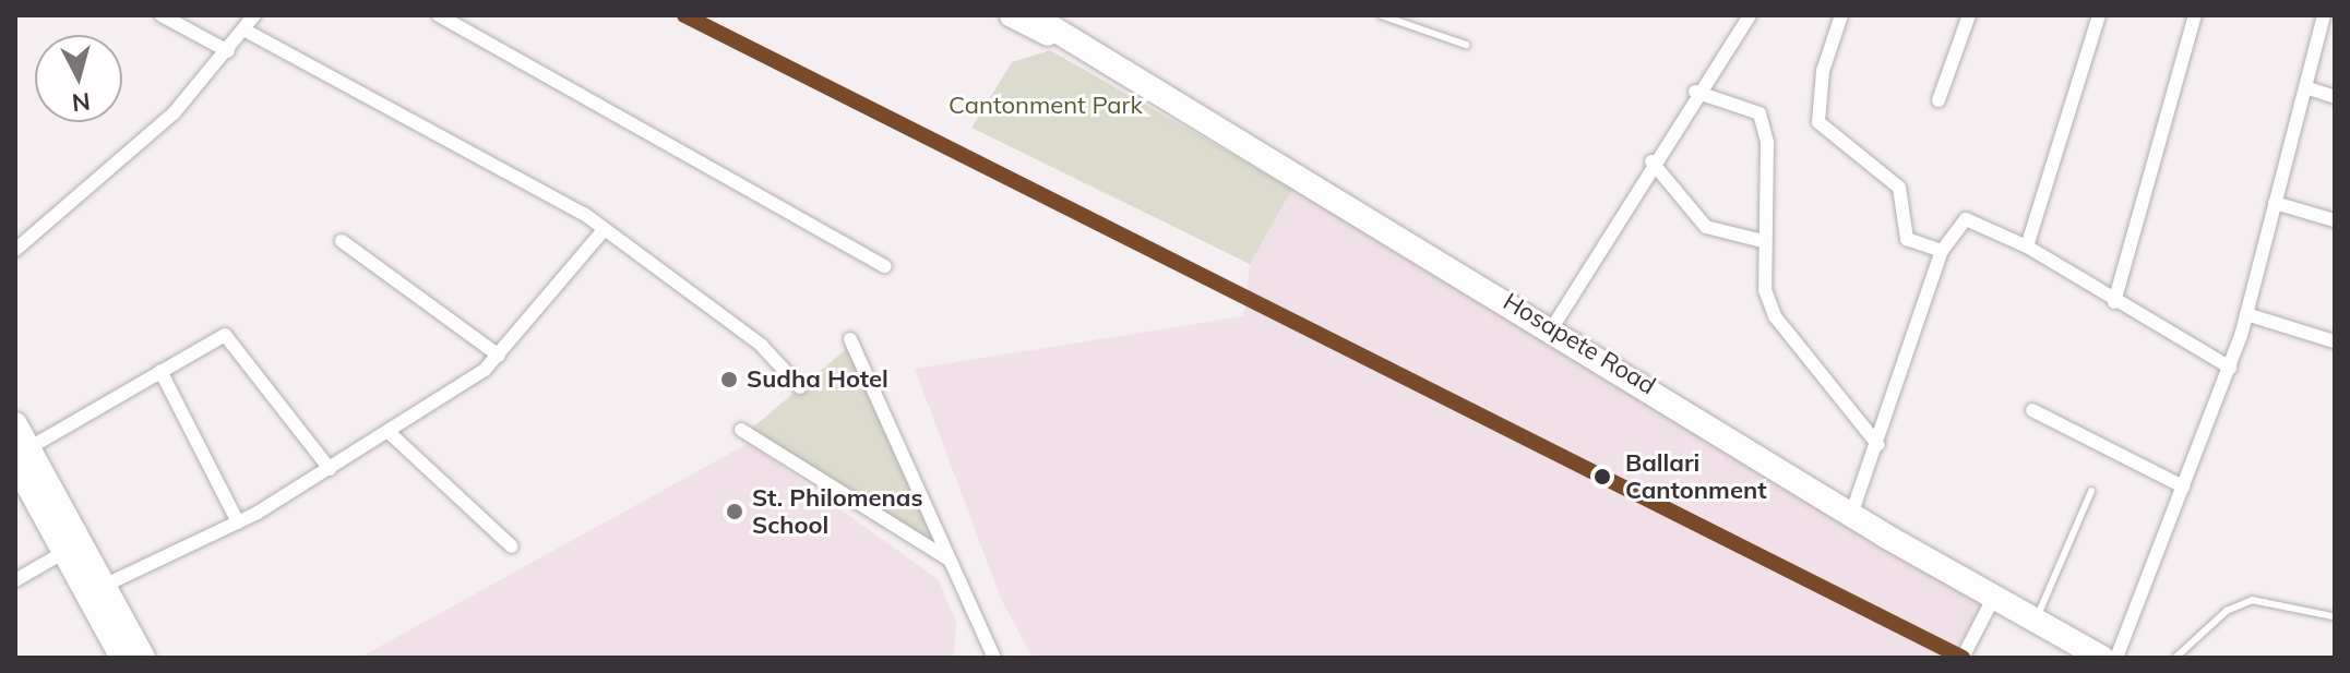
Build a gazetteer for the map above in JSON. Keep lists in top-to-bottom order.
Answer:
{
  "streets": {
    "highway": ["Hosapete Road"]
  },
  "parks": ["Cantonment Park"],
  "places": ["Sudha Hotel", "Ballari Cantonment", "St. Philomenas School"],
  "north": "bottom"
}
